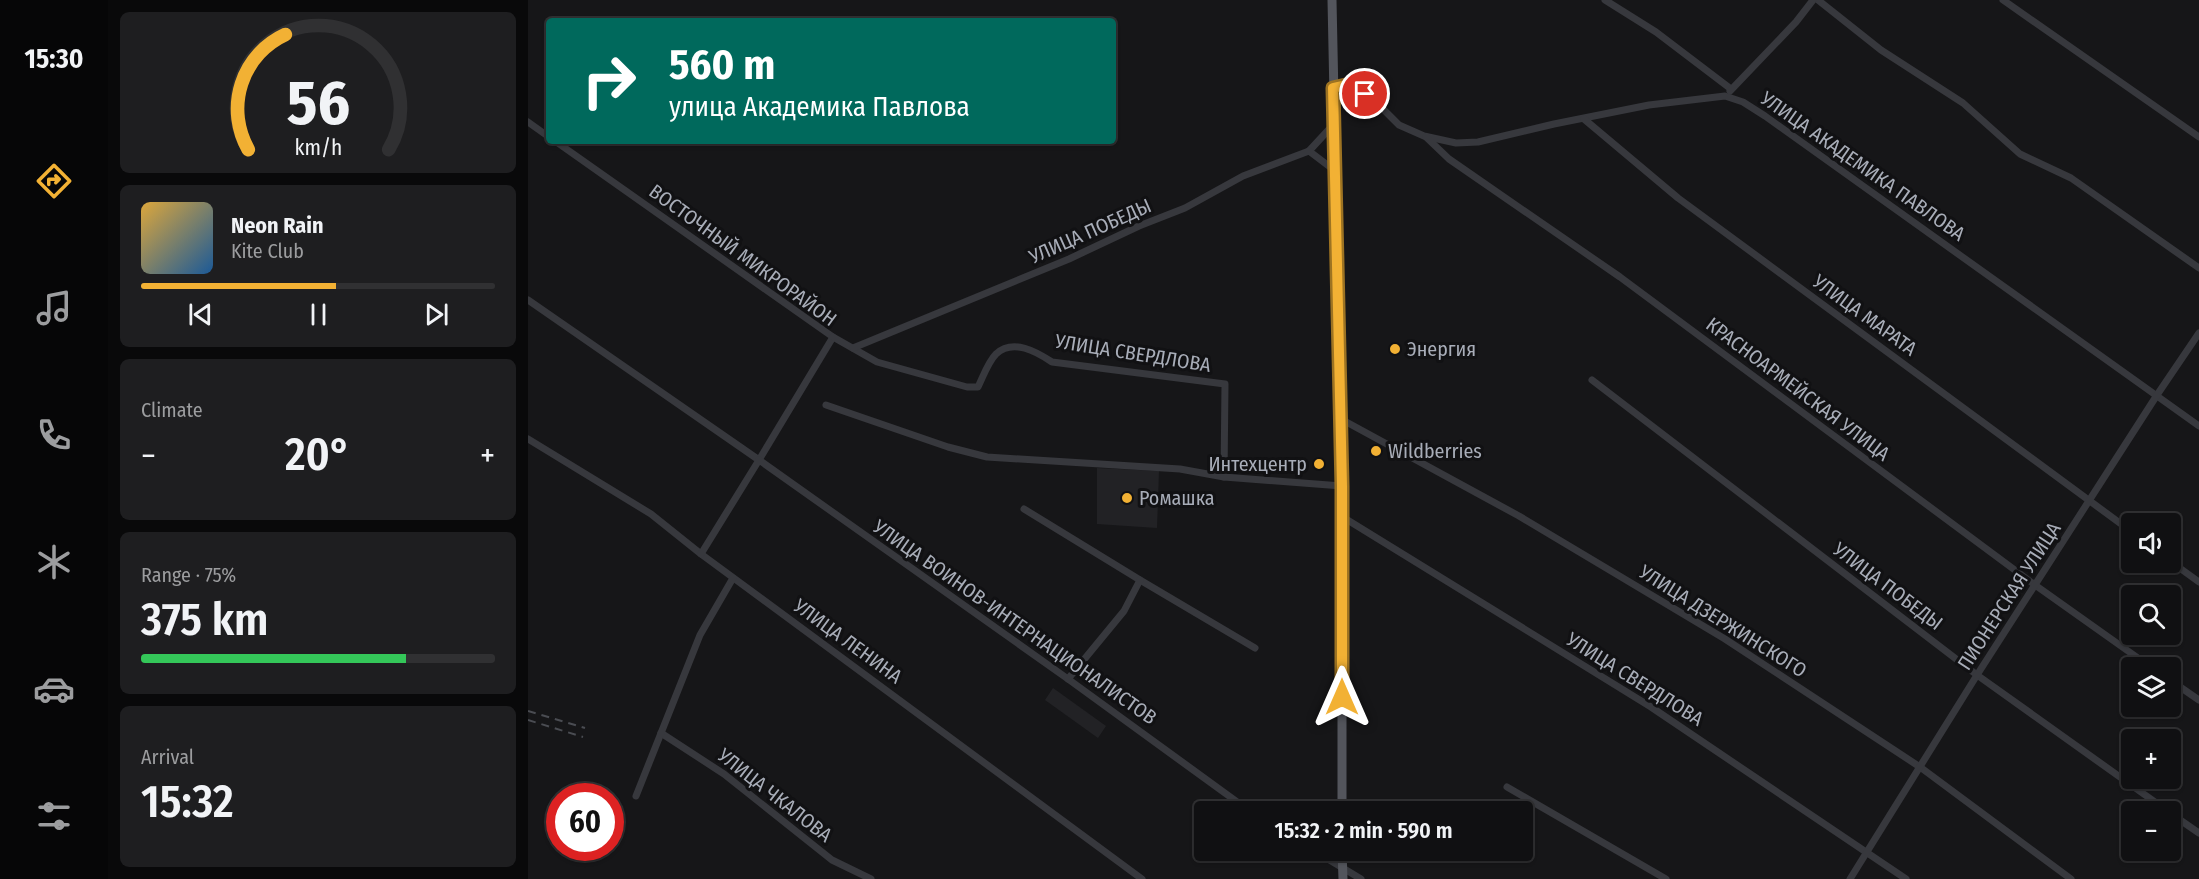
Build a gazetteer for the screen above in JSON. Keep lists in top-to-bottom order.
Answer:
{
  "streets": {
    "street": [
      "УЛИЦА АКАДЕМИКА ПАВЛОВА",
      "УЛИЦА ПОБЕДЫ",
      "ВОСТОЧНЫЙ МИКРОРАЙОН",
      "УЛИЦА МАРАТА",
      "УЛИЦА СВЕРДЛОВА",
      "КРАСНОАРМЕЙСКАЯ УЛИЦА",
      "ПИОНЕРСКАЯ УЛИЦА",
      "УЛИЦА ДЗЕРЖИНСКОГО",
      "УЛИЦА ВОИНОВ-ИНТЕРНАЦИОНАЛИСТОВ",
      "УЛИЦА ЛЕНИНА",
      "УЛИЦА ЧКАЛОВА"
    ]
  },
  "crossings": [
    ["УЛИЦА АКАДЕМИКА ПАВЛОВА", "ПИОНЕРСКАЯ УЛИЦА"],
    ["УЛИЦА ПОБЕДЫ", "УЛИЦА СВЕРДЛОВА"],
    ["УЛИЦА ПОБЕДЫ", "ПИОНЕРСКАЯ УЛИЦА"],
    ["ВОСТОЧНЫЙ МИКРОРАЙОН", "УЛИЦА СВЕРДЛОВА"],
    ["ВОСТОЧНЫЙ МИКРОРАЙОН", "УЛИЦА ВОИНОВ-ИНТЕРНАЦИОНАЛИСТОВ"],
    ["ВОСТОЧНЫЙ МИКРОРАЙОН", "УЛИЦА ЛЕНИНА"],
    ["УЛИЦА МАРАТА", "ПИОНЕРСКАЯ УЛИЦА"],
    ["УЛИЦА СВЕРДЛОВА", "ПИОНЕРСКАЯ УЛИЦА"],
    ["КРАСНОАРМЕЙСКАЯ УЛИЦА", "ПИОНЕРСКАЯ УЛИЦА"],
    ["ПИОНЕРСКАЯ УЛИЦА", "УЛИЦА ДЗЕРЖИНСКОГО"]
  ],
  "places": [
    "Энергия",
    "Wildberries",
    "Интехцентр",
    "Ромашка"
  ],
  "page": {
    "tabs": "15:30",
    "turn": ["560 m", "улица Академика Павлова"],
    "song": ["Neon Rain", "Kite Club"],
    "tile": [
      "Climate",
      ["Range · 75%", "375 km"],
      ["Arrival", "15:32"]
    ],
    "heat": ["−", "20°", "+"],
    "map_buttons": ["+", "−"],
    "limit": "60",
    "trip": "15:32 · 2 min · 590 m",
    "gauge": ["56", "km/h"]
  }
}
